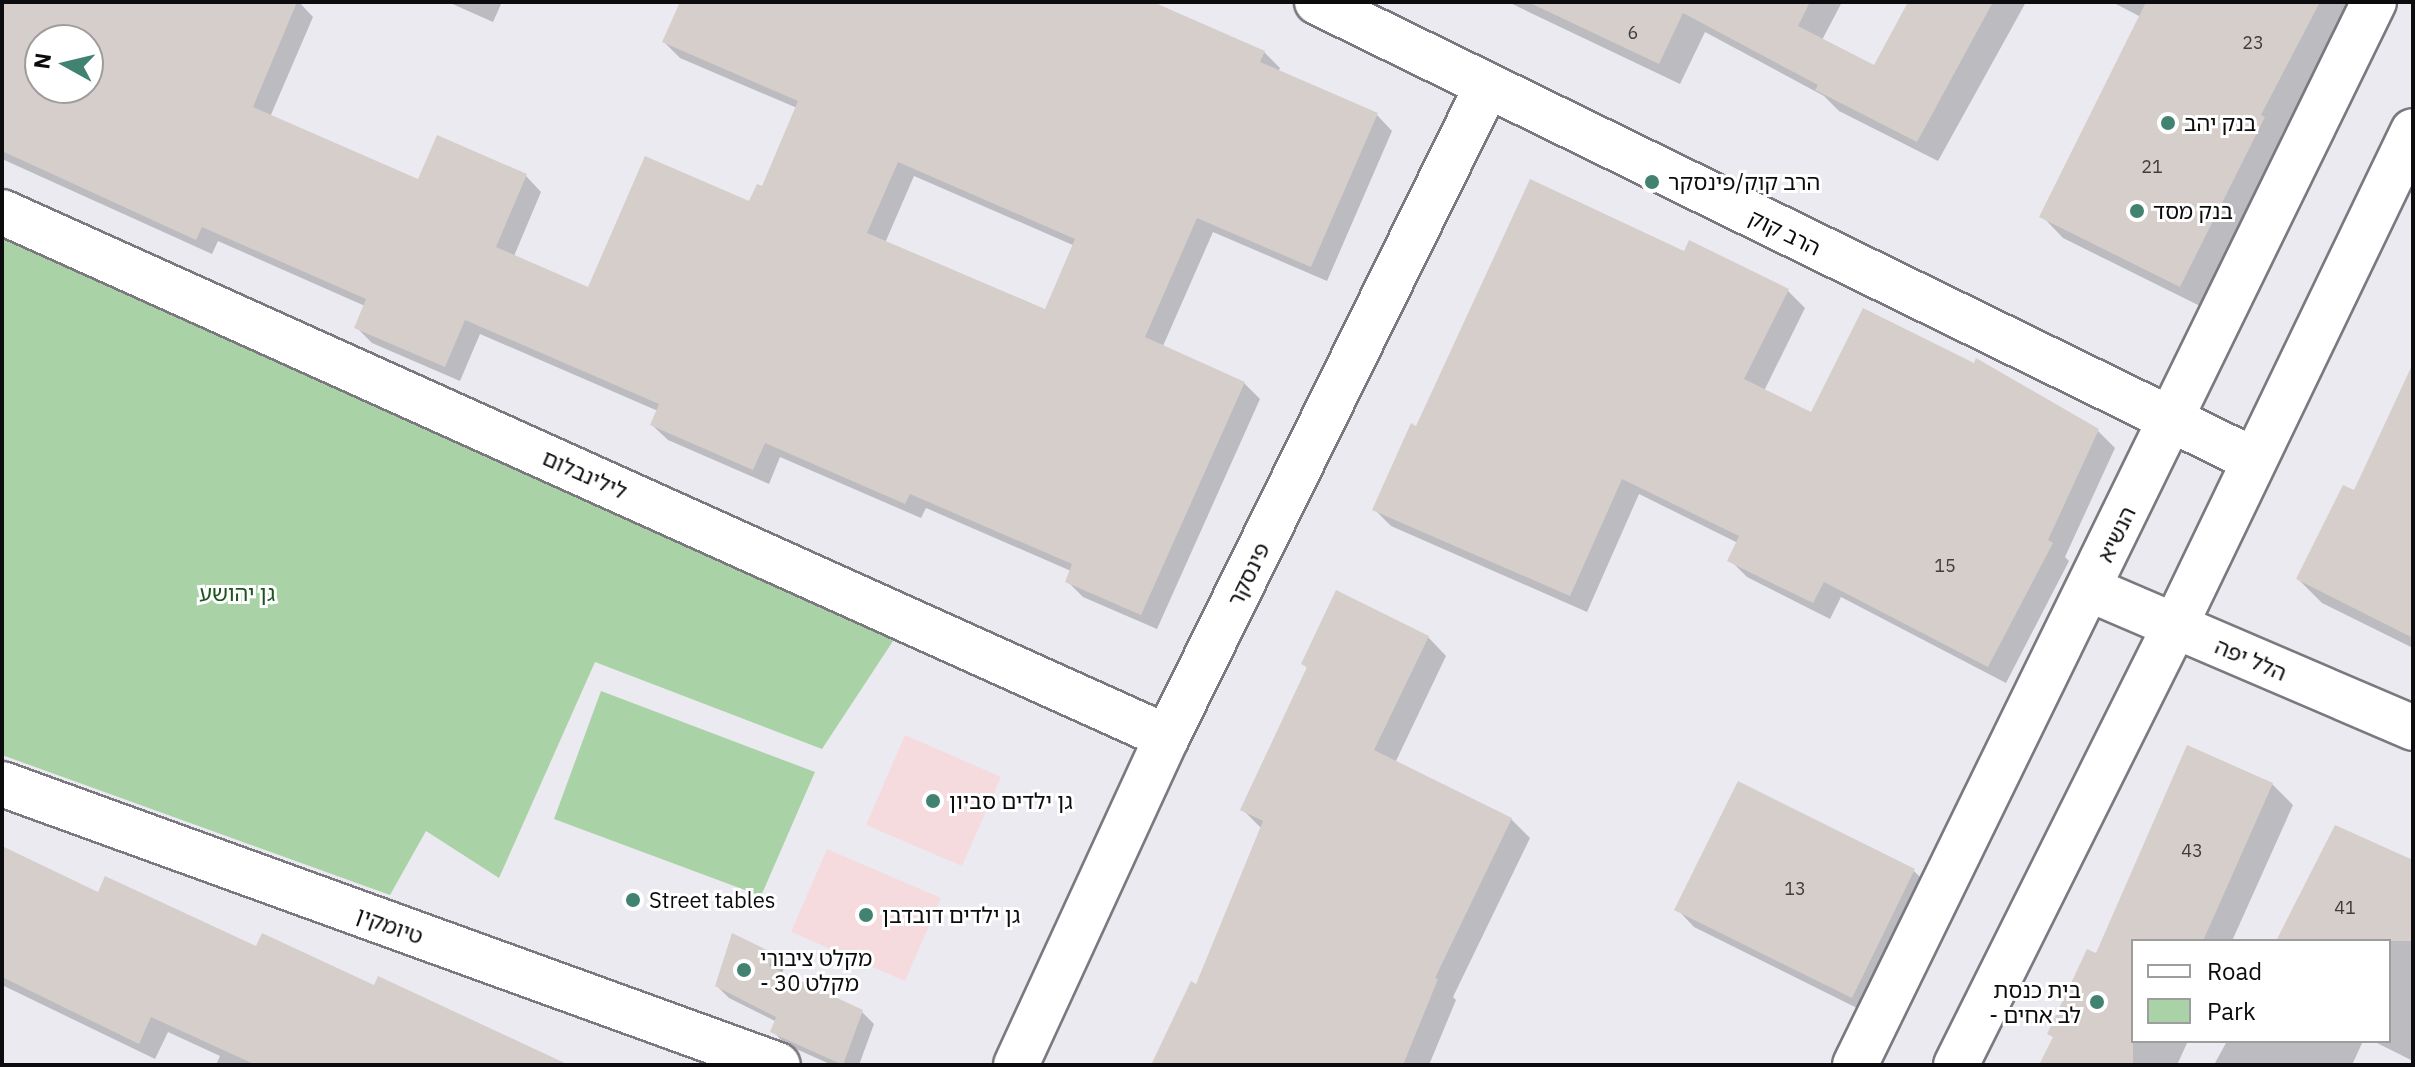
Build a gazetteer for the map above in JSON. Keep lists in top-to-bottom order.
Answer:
{
  "streets": {
    "street": [
      "הרב קוק",
      "לילינבלום",
      "הנשיא",
      "פינסקר",
      "הלל יפה",
      "טיומקין"
    ]
  },
  "crossings": [
    ["הרב קוק", "הנשיא"],
    ["הרב קוק", "פינסקר"],
    ["לילינבלום", "פינסקר"],
    ["הנשיא", "הלל יפה"]
  ],
  "parks": ["גן יהושע"],
  "places": [
    "בנק יהב",
    "הרב קוק/פינסקר",
    "בנק מסד",
    "גן ילדים סביון",
    "Street tables",
    "גן ילדים דובדבן",
    "מקלט ציבורי - מקלט 30",
    "בית כנסת - לב אחים"
  ],
  "house_numbers": [
    "6",
    "23",
    "21",
    "15",
    "43",
    "13",
    "41"
  ],
  "legend": ["Road", "Park"],
  "north": "left"
}
